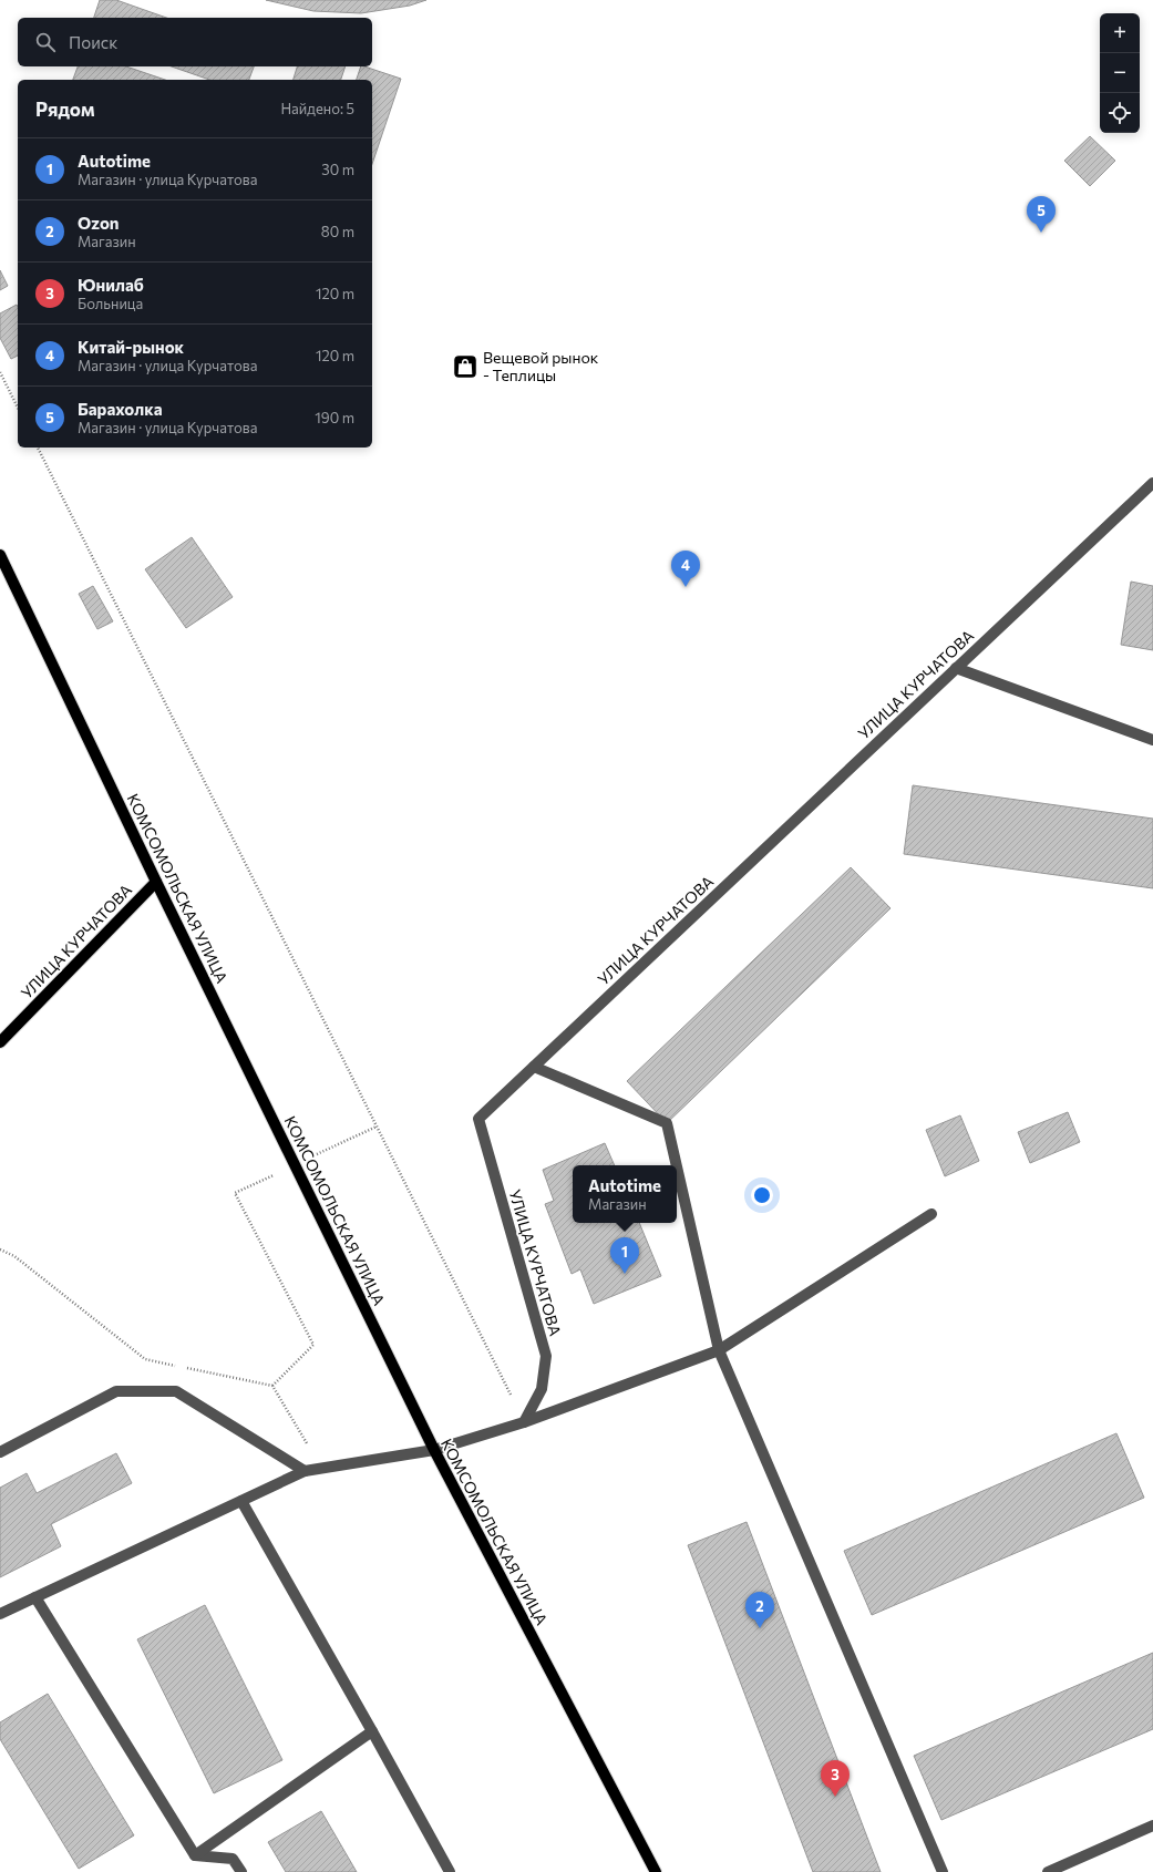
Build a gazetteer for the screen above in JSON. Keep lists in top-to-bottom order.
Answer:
{
  "streets": {
    "main road": ["УЛИЦА КУРЧАТОВА", "КОМСОМОЛЬСКАЯ УЛИЦА"]
  },
  "crossings": [
    ["УЛИЦА КУРЧАТОВА", "КОМСОМОЛЬСКАЯ УЛИЦА"]
  ],
  "places": {
    "shop": ["Вещевой рынок - Теплицы"]
  },
  "page": {
    "map_buttons": ["+", "−"],
    "search": "Поиск",
    "heading": ["Рядом", "Найдено: 5"],
    "list": [
      {
        "mark": "1",
        "name": "Autotime",
        "note": "Магазин · улица Курчатова",
        "value": "30 m"
      },
      {
        "mark": "2",
        "name": "Ozon",
        "note": "Магазин",
        "value": "80 m"
      },
      {
        "mark": "3",
        "name": "Юнилаб",
        "note": "Больница",
        "value": "120 m"
      },
      {
        "mark": "4",
        "name": "Китай-рынок",
        "note": "Магазин · улица Курчатова",
        "value": "120 m"
      },
      {
        "mark": "5",
        "name": "Барахолка",
        "note": "Магазин · улица Курчатова",
        "value": "190 m"
      }
    ],
    "pins": [
      "5",
      "4",
      "1",
      "2",
      "3"
    ],
    "popup": ["Autotime", "Магазин"]
  }
}
